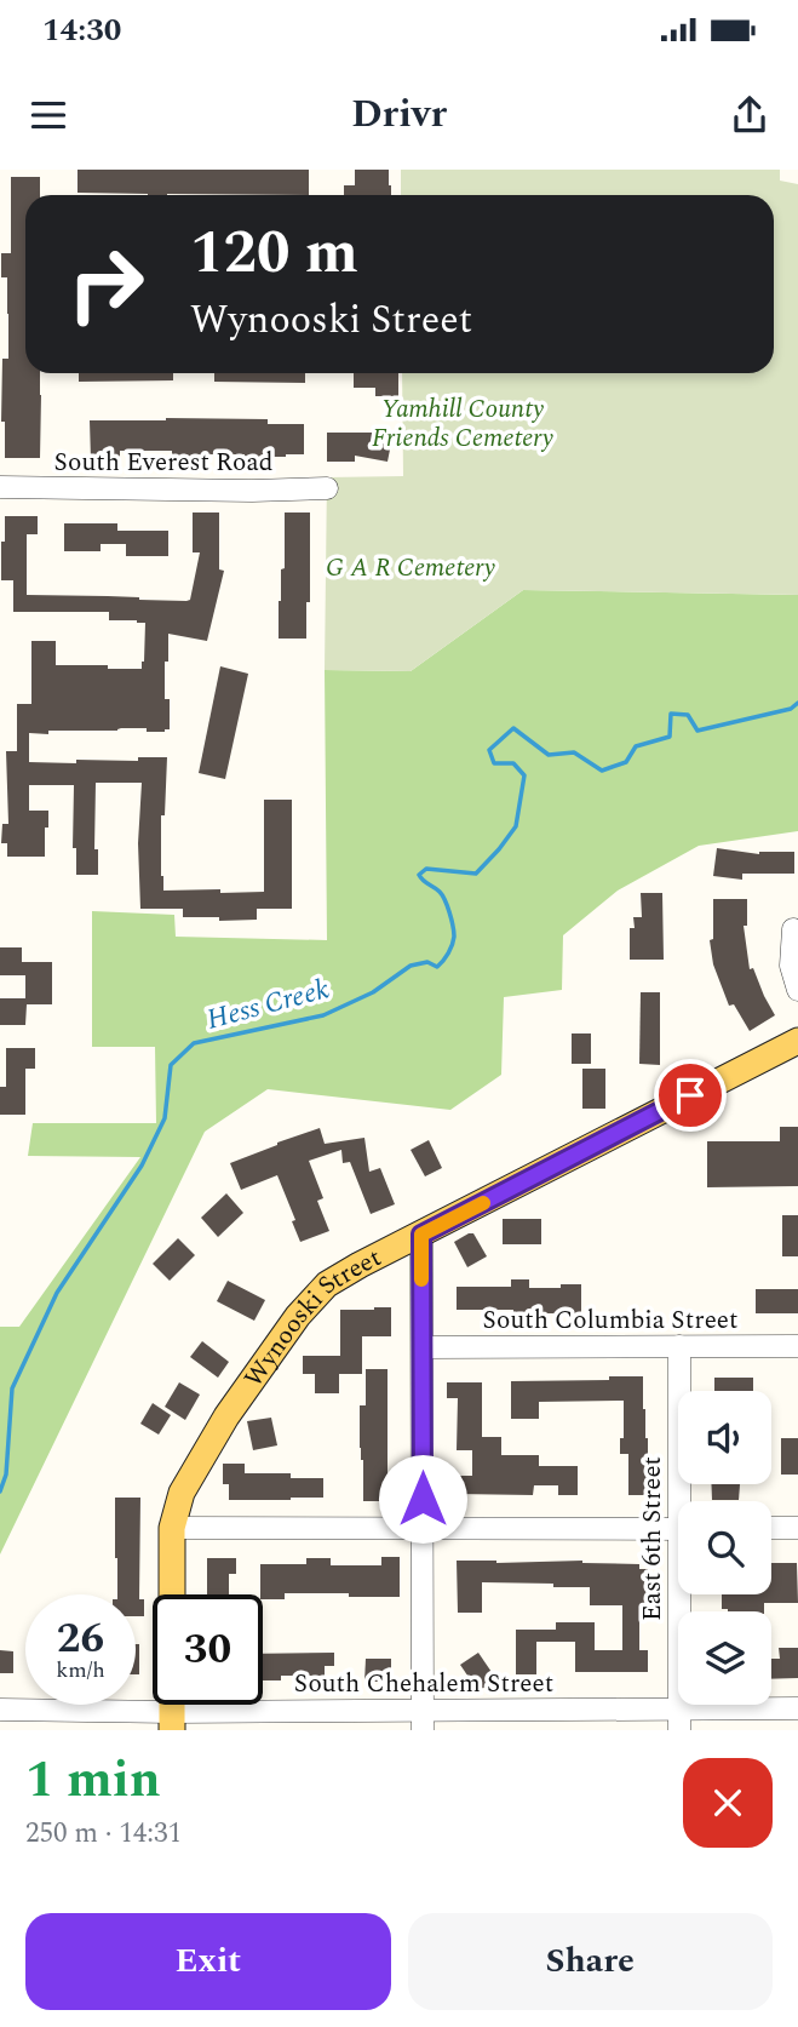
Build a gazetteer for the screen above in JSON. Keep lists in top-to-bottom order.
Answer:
{
  "streets": {
    "main road": ["Wynooski Street"],
    "street": [
      "South Everest Road",
      "South Columbia Street",
      "East 6th Street",
      "South Chehalem Street"
    ]
  },
  "crossings": [
    ["South Columbia Street", "East 6th Street"],
    ["Wynooski Street", "South Chehalem Street"],
    ["East 6th Street", "South Chehalem Street"]
  ],
  "water": ["Hess Creek"],
  "parks": ["Yamhill County Friends Cemetery", "G A R Cemetery"],
  "page": {
    "status": "14:30",
    "header": "Drivr",
    "turn": ["120 m", "Wynooski Street"],
    "speed": "26 km/h",
    "limit": "30",
    "heading": ["1 min", "250 m · 14:31"],
    "buttons": ["Exit", "Share"]
  }
}
